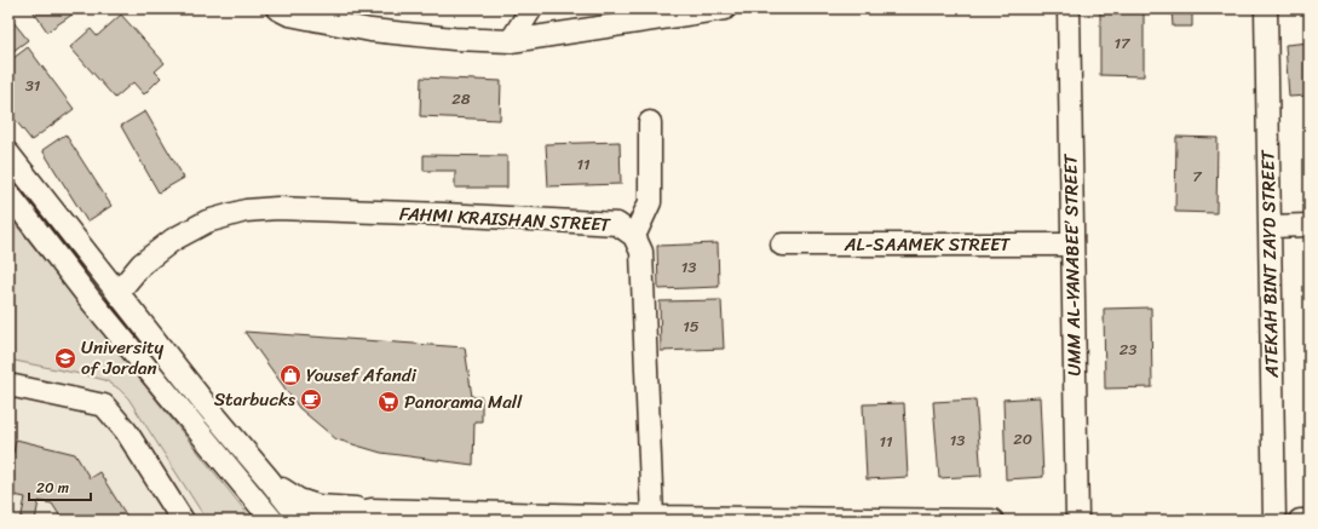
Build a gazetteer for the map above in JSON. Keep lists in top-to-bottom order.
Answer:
{
  "streets": {
    "street": [
      "FAHMI KRAISHAN STREET",
      "AL-SAAMEK STREET",
      "ATEKAH BINT ZAYD STREET",
      "UMM AL-YANABEE’ STREET"
    ]
  },
  "crossings": [
    ["AL-SAAMEK STREET", "UMM AL-YANABEE’ STREET"]
  ],
  "places": {
    "school or university": ["University of Jordan"],
    "shop": ["Yousef Afandi"],
    "cafe": ["Starbucks"],
    "supermarket": ["Panorama Mall"]
  },
  "house_numbers": [
    "17",
    "31",
    "28",
    "11",
    "7",
    "13",
    "15",
    "23",
    "20",
    "13",
    "11"
  ],
  "scale_bar": "20 m"
}
